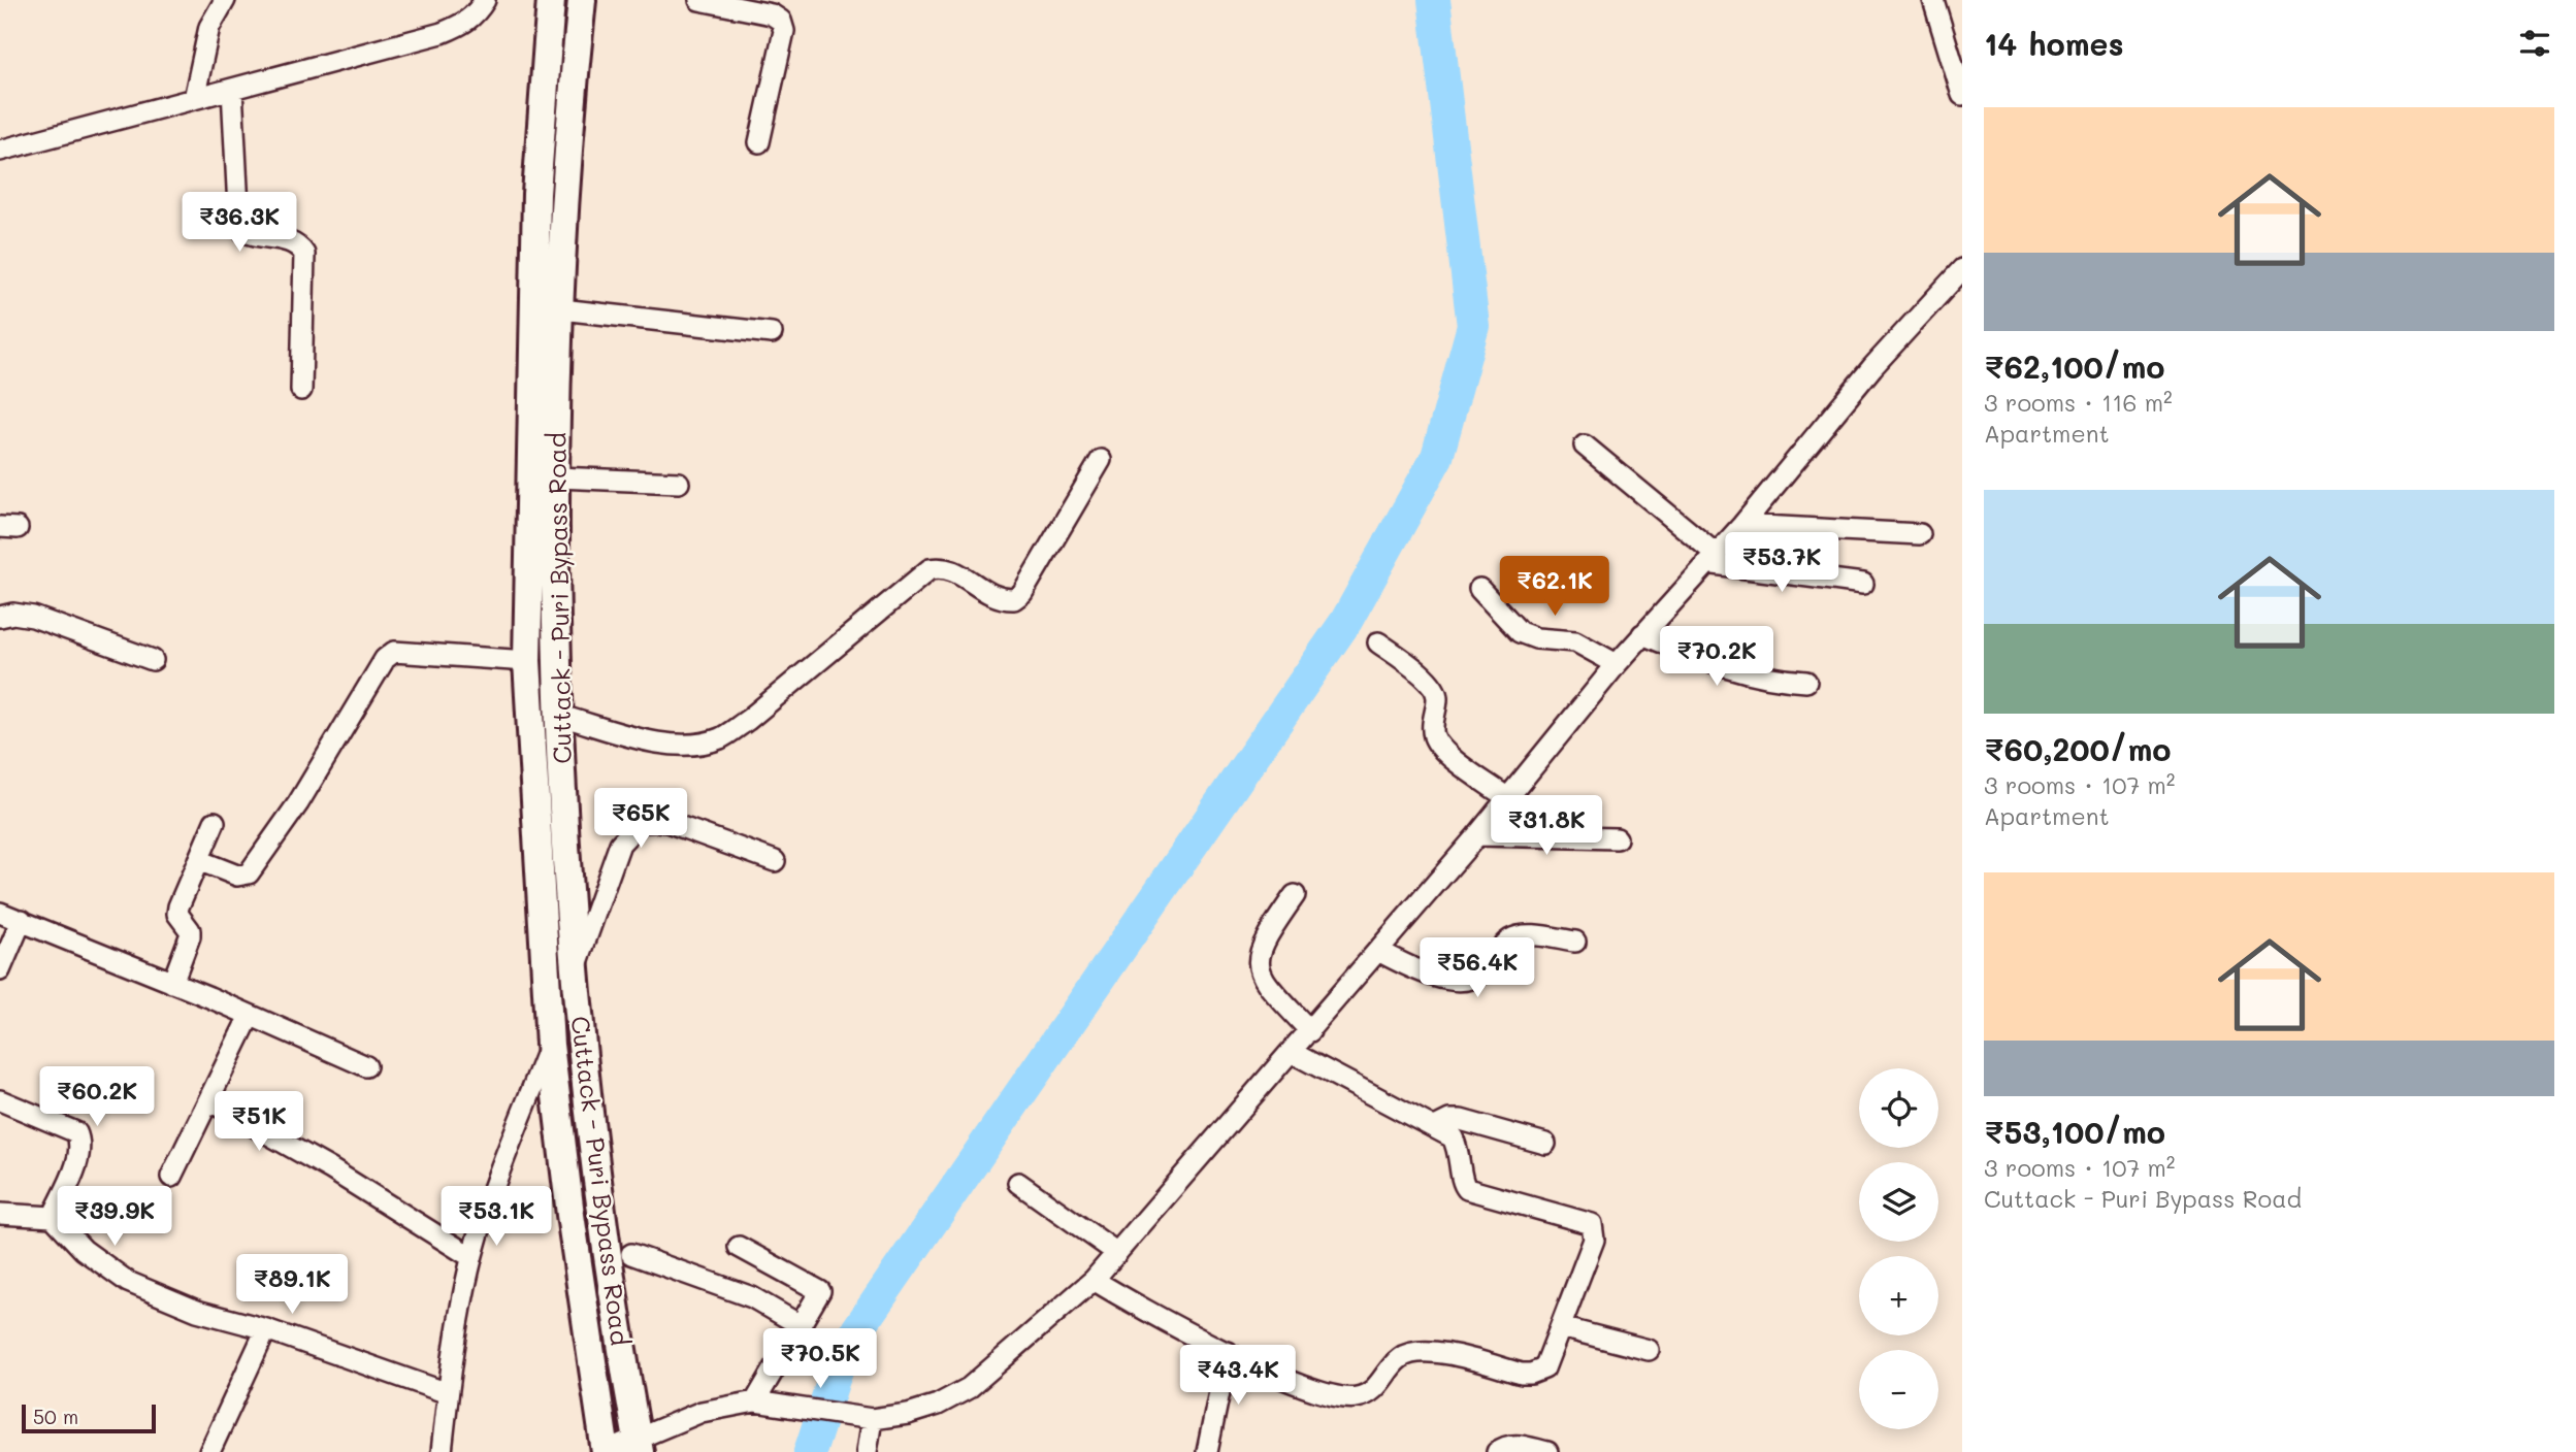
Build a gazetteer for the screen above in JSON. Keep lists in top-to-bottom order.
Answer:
{
  "streets": {
    "highway": ["Cuttack - Puri Bypass Road"]
  },
  "scale_bar": "50 m",
  "page": {
    "heading": "14 homes",
    "list": [
      {
        "name": "₹62,100/mo",
        "note": "3 rooms · 116 m² · Apartment"
      },
      {
        "name": "₹60,200/mo",
        "note": "3 rooms · 107 m² · Apartment"
      },
      {
        "name": "₹53,100/mo",
        "note": "3 rooms · 107 m² · Cuttack - Puri Bypass Road"
      }
    ],
    "price": [
      "₹36.3K",
      "₹53.7K",
      "₹62.1K",
      "₹70.2K",
      "₹65K",
      "₹31.8K",
      "₹56.4K",
      "₹60.2K",
      "₹51K",
      "₹39.9K",
      "₹53.1K",
      "₹89.1K",
      "₹70.5K",
      "₹43.4K"
    ],
    "map_buttons": ["+", "−"],
    "scale": "50 m"
  }
}
